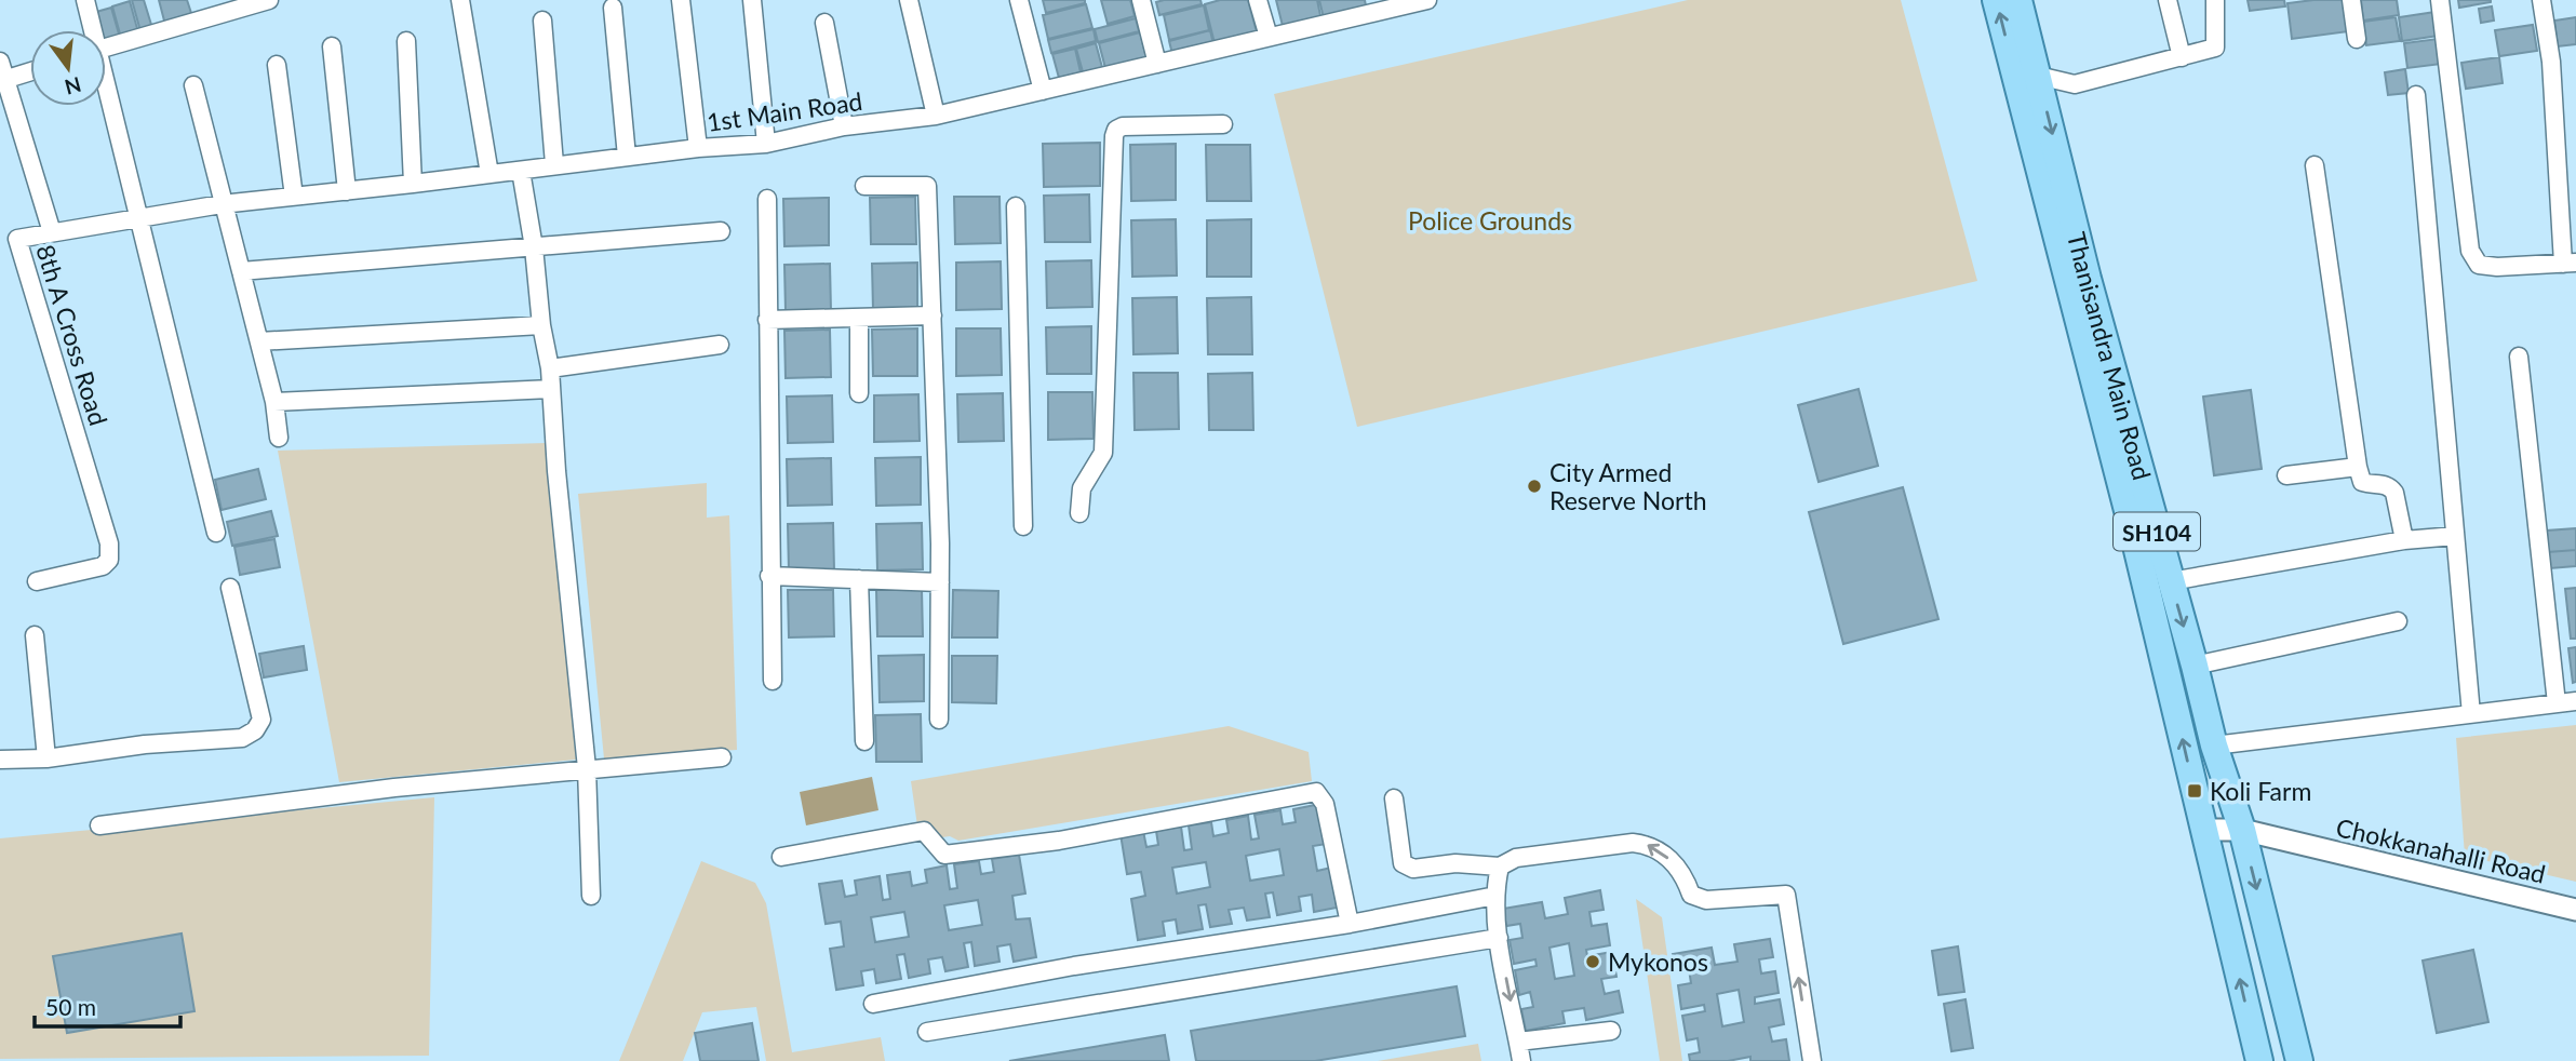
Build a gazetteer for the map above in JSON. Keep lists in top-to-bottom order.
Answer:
{
  "streets": {
    "main road": ["Thanisandra Main Road", "SH104"],
    "street": ["1st Main Road", "8th A Cross Road", "Chokkanahalli Road"]
  },
  "crossings": [
    ["1st Main Road", "8th A Cross Road"],
    ["Thanisandra Main Road", "Chokkanahalli Road"]
  ],
  "parks": ["Police Grounds"],
  "places": {
    "other": ["City Armed Reserve North", "Mykonos"],
    "transit": ["Koli Farm"]
  },
  "scale_bar": "50 m",
  "north": "bottom"
}
